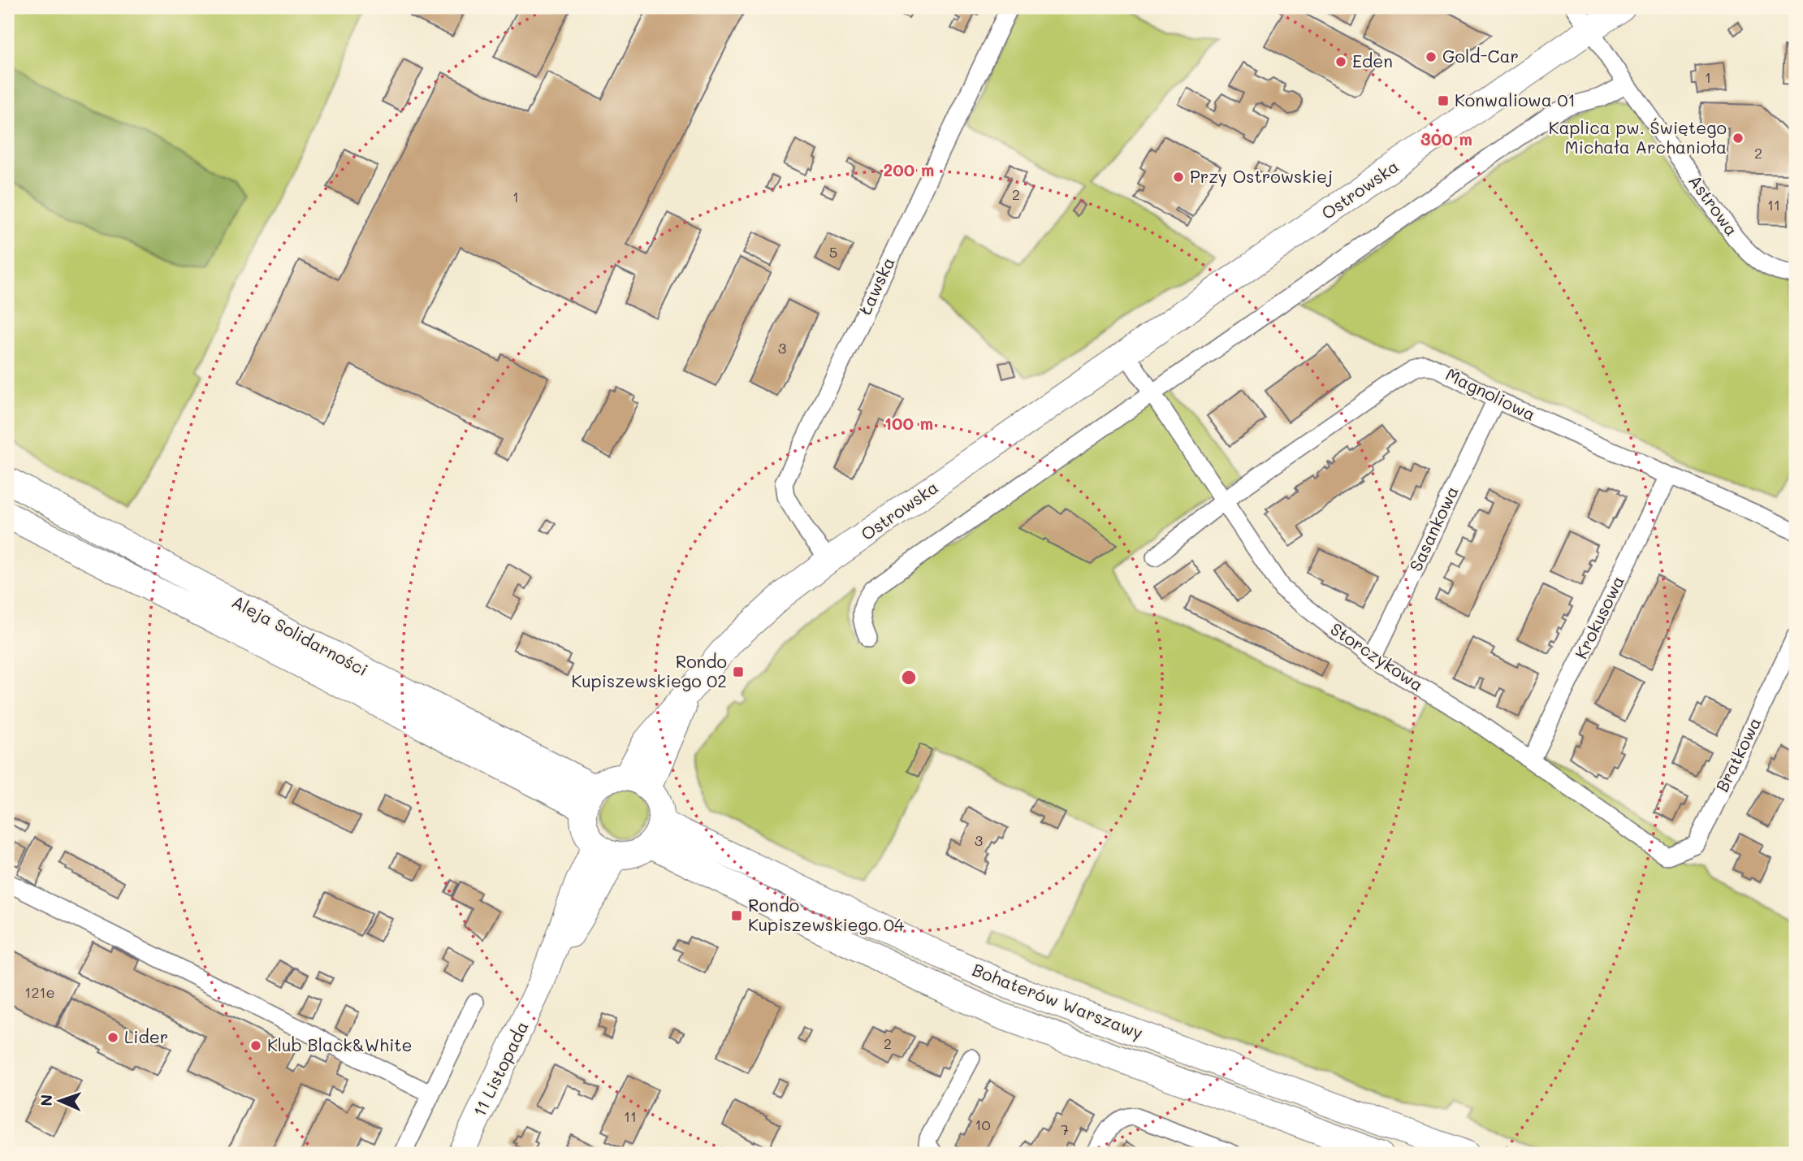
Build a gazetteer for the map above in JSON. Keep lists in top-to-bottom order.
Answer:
{
  "streets": {
    "main road": [
      "Ostrowska",
      "Aleja Solidarności",
      "Bohaterów Warszawy",
      "11 Listopada"
    ],
    "street": [
      "Astrowa",
      "Ławska",
      "Magnoliowa",
      "Sasankowa",
      "Krokusowa",
      "Storczykowa",
      "Bratkowa"
    ]
  },
  "crossings": [
    ["Ostrowska", "Astrowa"],
    ["Ostrowska", "Ławska"],
    ["Ostrowska", "Aleja Solidarności"],
    ["Ostrowska", "Bohaterów Warszawy"],
    ["Ostrowska", "11 Listopada"],
    ["Magnoliowa", "Sasankowa"],
    ["Magnoliowa", "Krokusowa"],
    ["Magnoliowa", "Storczykowa"],
    ["Sasankowa", "Storczykowa"],
    ["Krokusowa", "Storczykowa"],
    ["Aleja Solidarności", "Bohaterów Warszawy"],
    ["Aleja Solidarności", "11 Listopada"],
    ["Storczykowa", "Bratkowa"],
    ["Bohaterów Warszawy", "11 Listopada"]
  ],
  "places": {
    "other": [
      "Gold-Car",
      "Eden",
      "Kaplica pw. Świętego Michała Archanioła",
      "Przy Ostrowskiej",
      "Lider",
      "Klub Black&White"
    ],
    "transit": ["Konwaliowa 01", "Rondo Kupiszewskiego 02", "Rondo Kupiszewskiego 04"]
  },
  "house_numbers": [
    "1",
    "2",
    "2",
    "1",
    "11",
    "5",
    "3",
    "3",
    "121e",
    "2",
    "11",
    "10",
    "7"
  ],
  "north": "left",
  "rings": ["300 m", "200 m", "100 m"]
}
